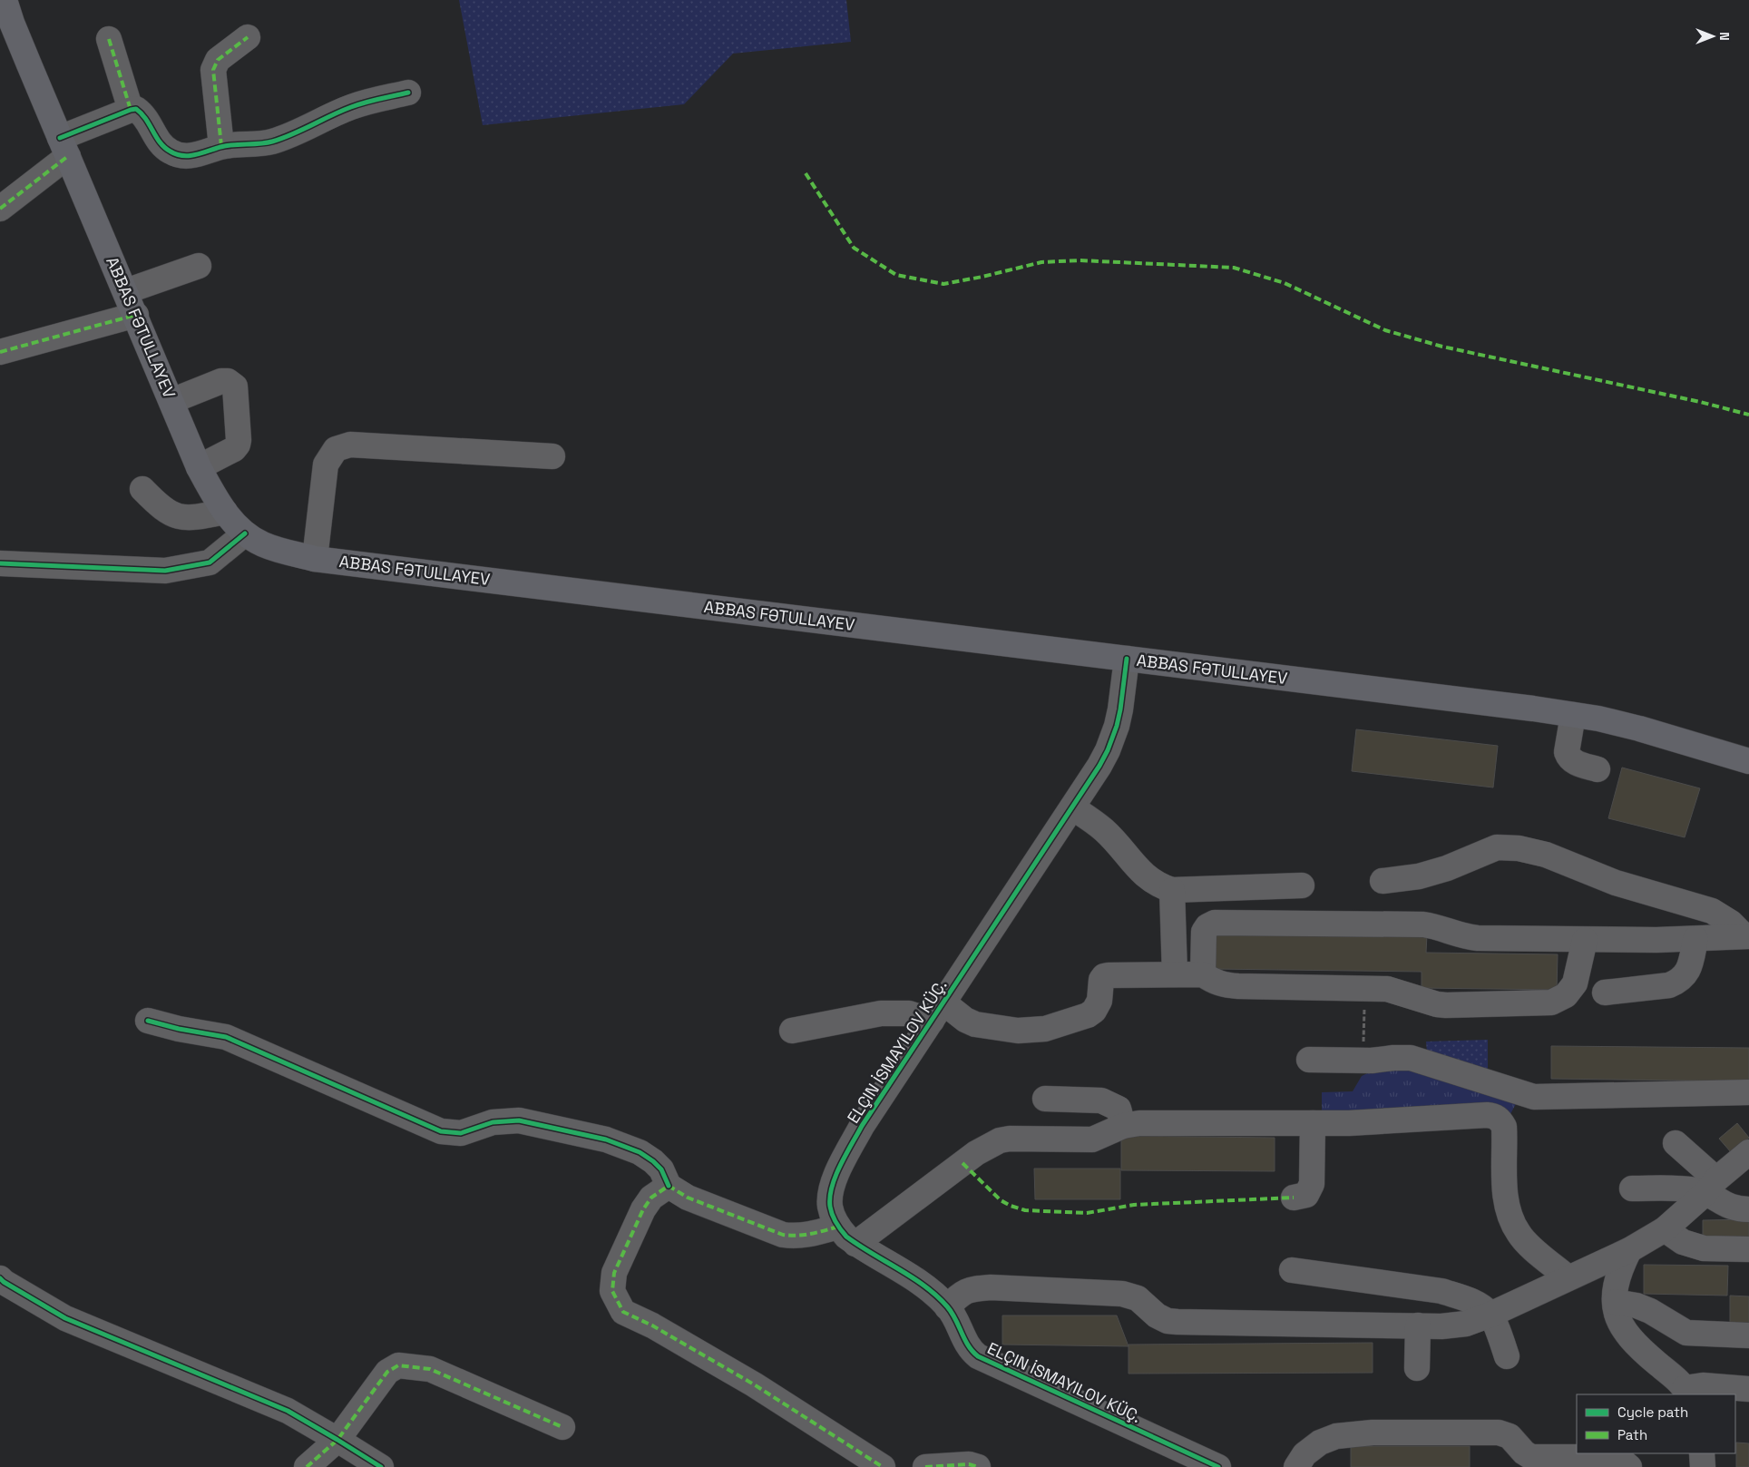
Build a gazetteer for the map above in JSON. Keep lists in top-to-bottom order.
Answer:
{
  "streets": {
    "main road": ["ABBAS FƏTULLAYEV"],
    "cycle path": ["ELÇIN İSMAYILOV KÜÇ."]
  },
  "legend": ["Cycle path", "Path"],
  "north": "right"
}
